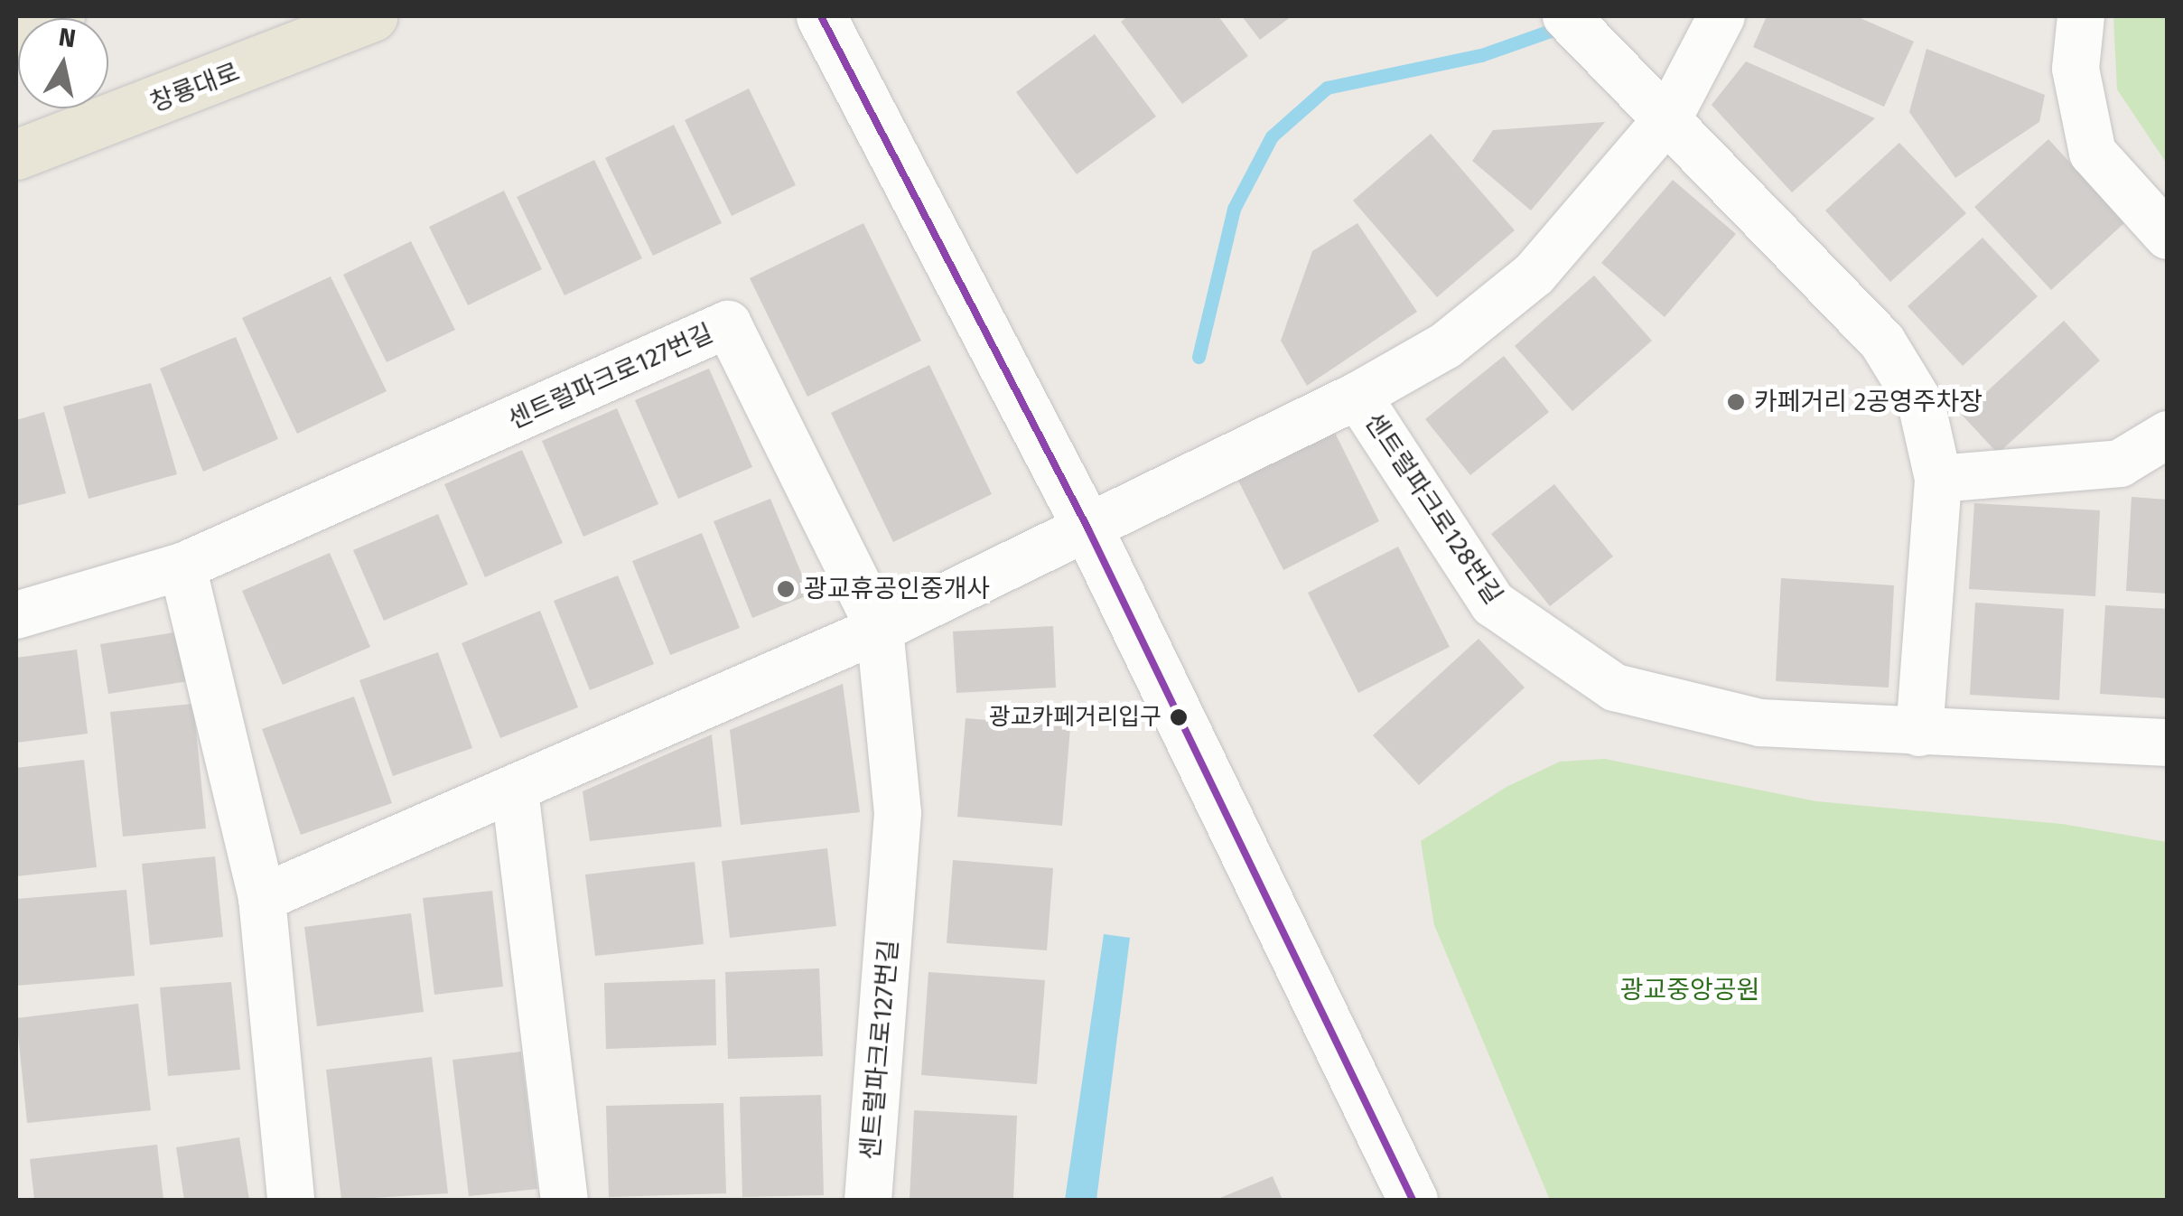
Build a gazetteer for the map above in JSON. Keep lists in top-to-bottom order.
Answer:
{
  "streets": {
    "main road": ["창룡대로"],
    "street": ["센트럴파크로127번길", "센트럴파크로128번길"]
  },
  "parks": ["광교중앙공원"],
  "places": ["카페거리 2공영주차장", "광교휴공인중개사", "광교카페거리입구"],
  "north": "top"
}
